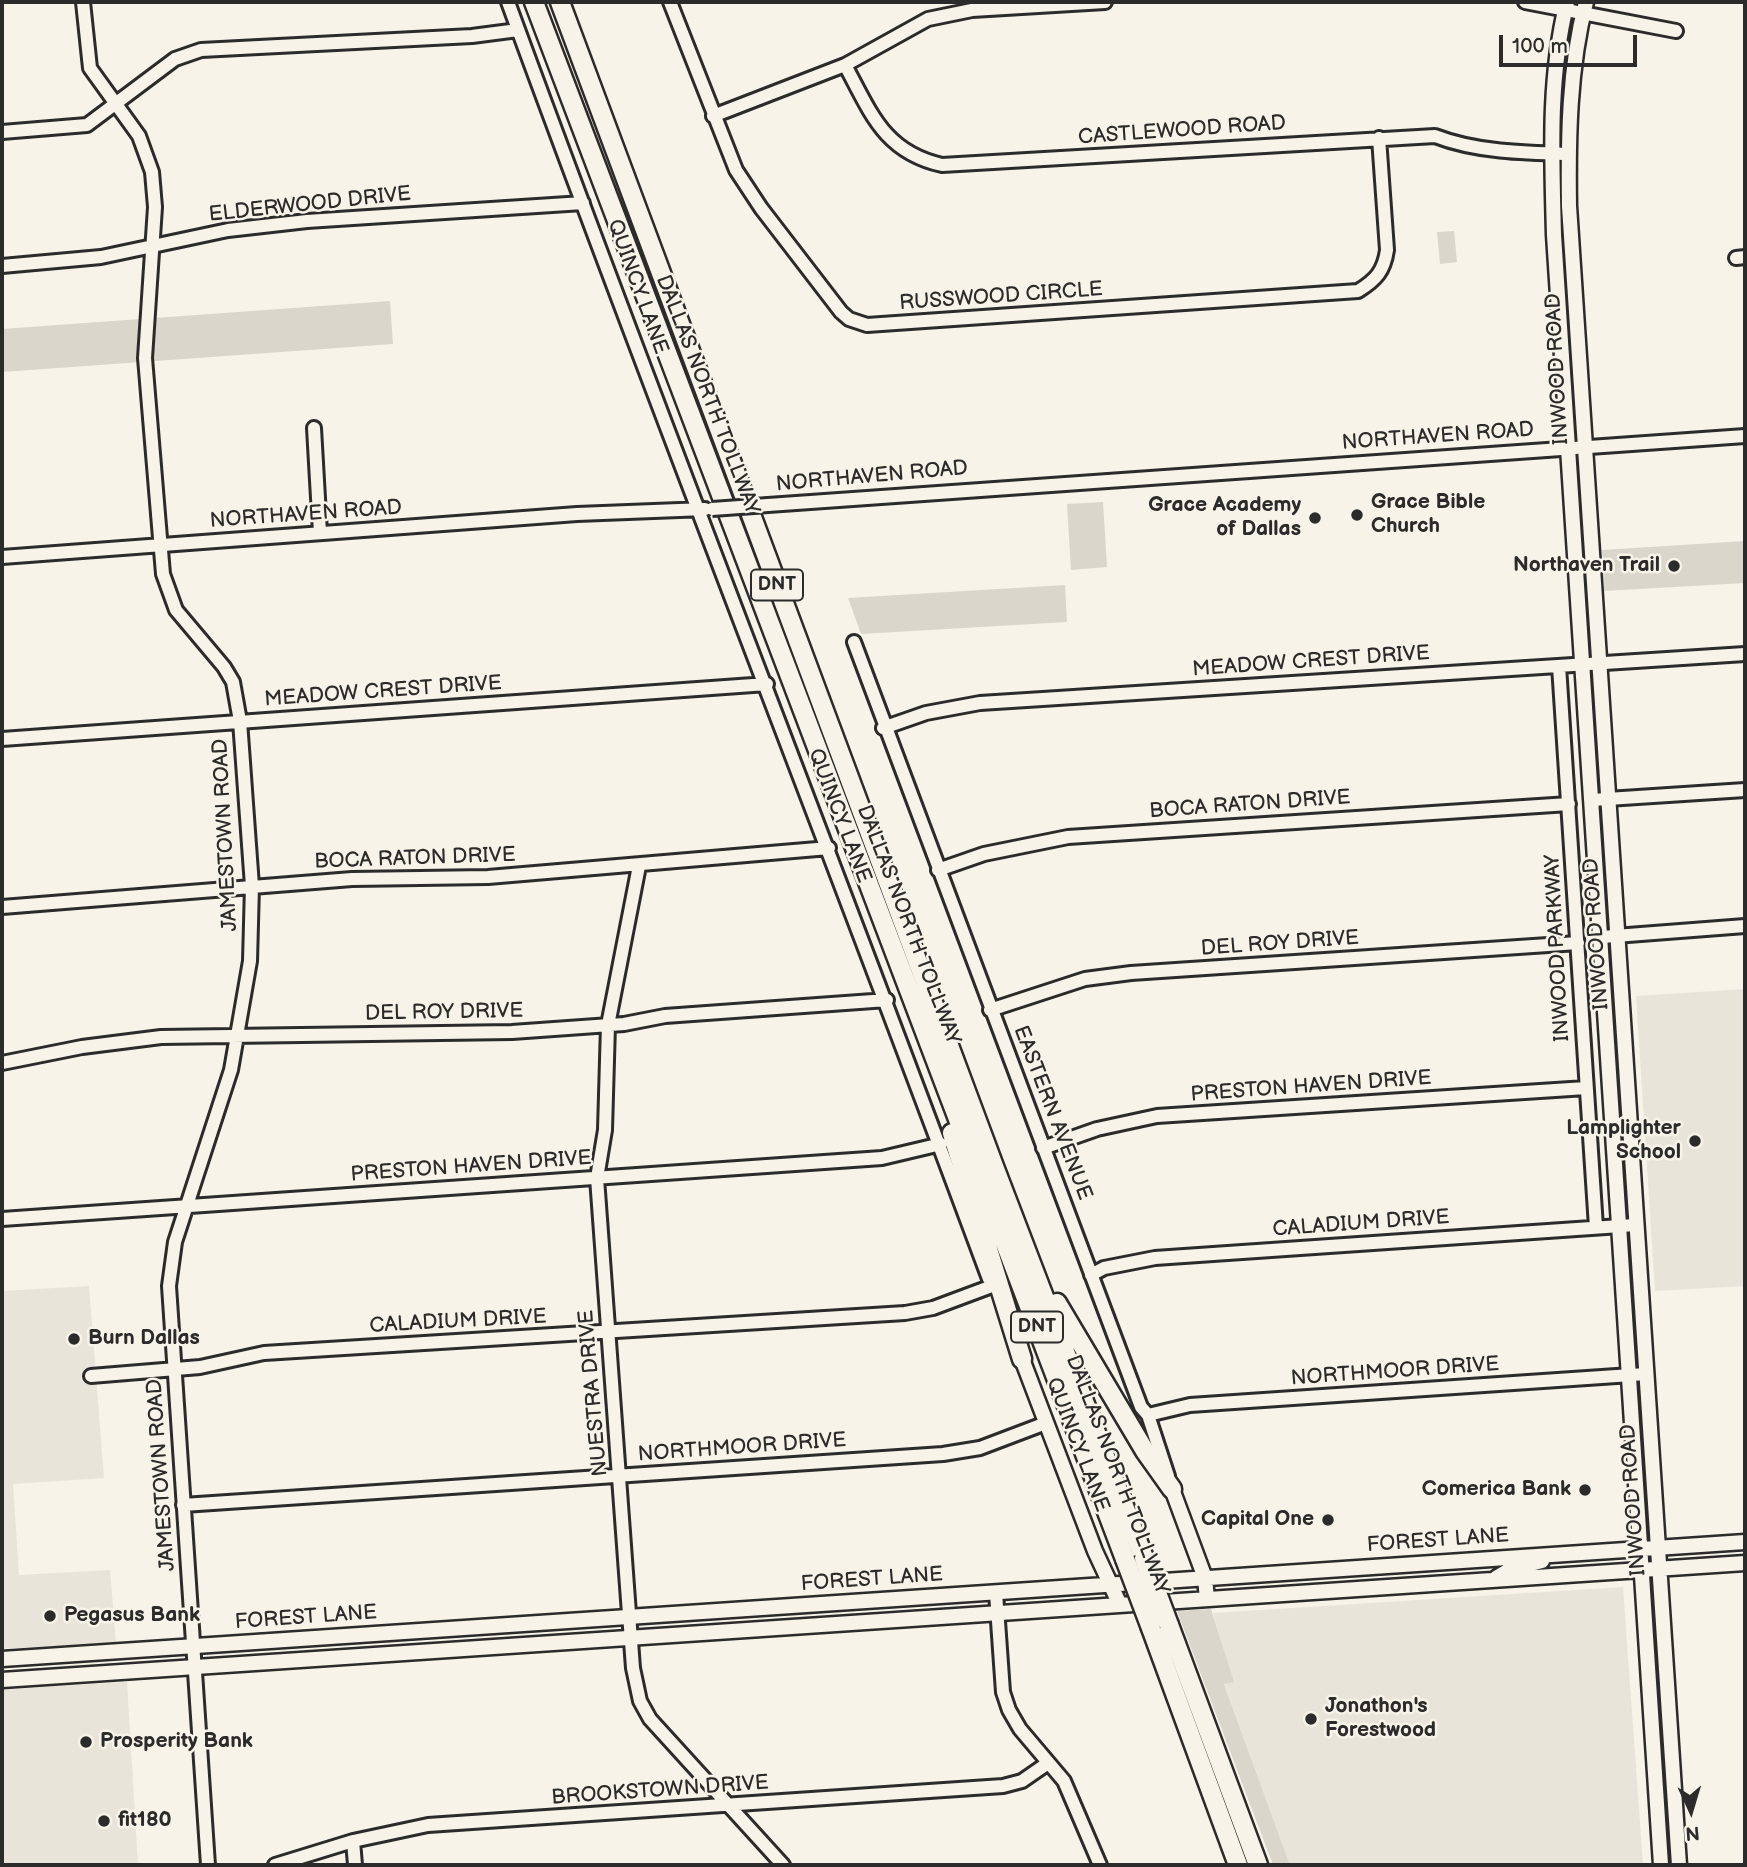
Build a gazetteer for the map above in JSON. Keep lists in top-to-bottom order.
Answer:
{
  "streets": {
    "highway": ["DALLAS NORTH TOLLWAY", "DNT"],
    "main road": [
      "QUINCY LANE",
      "INWOOD ROAD",
      "EASTERN AVENUE",
      "FOREST LANE"
    ],
    "street": [
      "CASTLEWOOD ROAD",
      "ELDERWOOD DRIVE",
      "RUSSWOOD CIRCLE",
      "NORTHAVEN ROAD",
      "MEADOW CREST DRIVE",
      "BOCA RATON DRIVE",
      "JAMESTOWN ROAD",
      "DEL ROY DRIVE",
      "INWOOD PARKWAY",
      "PRESTON HAVEN DRIVE",
      "CALADIUM DRIVE",
      "NORTHMOOR DRIVE",
      "NUESTRA DRIVE",
      "BROOKSTOWN DRIVE"
    ]
  },
  "crossings": [
    ["CASTLEWOOD ROAD", "RUSSWOOD CIRCLE"],
    ["CASTLEWOOD ROAD", "INWOOD ROAD"],
    ["ELDERWOOD DRIVE", "QUINCY LANE"],
    ["ELDERWOOD DRIVE", "JAMESTOWN ROAD"],
    ["QUINCY LANE", "NORTHAVEN ROAD"],
    ["QUINCY LANE", "MEADOW CREST DRIVE"],
    ["QUINCY LANE", "BOCA RATON DRIVE"],
    ["QUINCY LANE", "DEL ROY DRIVE"],
    ["QUINCY LANE", "PRESTON HAVEN DRIVE"],
    ["QUINCY LANE", "CALADIUM DRIVE"],
    ["QUINCY LANE", "NORTHMOOR DRIVE"],
    ["QUINCY LANE", "FOREST LANE"],
    ["INWOOD ROAD", "NORTHAVEN ROAD"],
    ["INWOOD ROAD", "MEADOW CREST DRIVE"],
    ["INWOOD ROAD", "CALADIUM DRIVE"],
    ["INWOOD ROAD", "NORTHMOOR DRIVE"],
    ["INWOOD ROAD", "FOREST LANE"],
    ["NORTHAVEN ROAD", "JAMESTOWN ROAD"],
    ["MEADOW CREST DRIVE", "JAMESTOWN ROAD"],
    ["MEADOW CREST DRIVE", "INWOOD PARKWAY"],
    ["MEADOW CREST DRIVE", "EASTERN AVENUE"],
    ["BOCA RATON DRIVE", "JAMESTOWN ROAD"],
    ["BOCA RATON DRIVE", "INWOOD PARKWAY"],
    ["BOCA RATON DRIVE", "EASTERN AVENUE"],
    ["BOCA RATON DRIVE", "NUESTRA DRIVE"],
    ["JAMESTOWN ROAD", "DEL ROY DRIVE"],
    ["JAMESTOWN ROAD", "PRESTON HAVEN DRIVE"],
    ["JAMESTOWN ROAD", "CALADIUM DRIVE"],
    ["JAMESTOWN ROAD", "NORTHMOOR DRIVE"],
    ["JAMESTOWN ROAD", "FOREST LANE"],
    ["DEL ROY DRIVE", "INWOOD PARKWAY"],
    ["DEL ROY DRIVE", "EASTERN AVENUE"],
    ["DEL ROY DRIVE", "NUESTRA DRIVE"],
    ["INWOOD PARKWAY", "PRESTON HAVEN DRIVE"],
    ["INWOOD PARKWAY", "CALADIUM DRIVE"],
    ["PRESTON HAVEN DRIVE", "EASTERN AVENUE"],
    ["PRESTON HAVEN DRIVE", "NUESTRA DRIVE"],
    ["EASTERN AVENUE", "CALADIUM DRIVE"],
    ["EASTERN AVENUE", "NORTHMOOR DRIVE"],
    ["EASTERN AVENUE", "FOREST LANE"],
    ["CALADIUM DRIVE", "NUESTRA DRIVE"],
    ["NORTHMOOR DRIVE", "NUESTRA DRIVE"],
    ["NUESTRA DRIVE", "FOREST LANE"],
    ["NUESTRA DRIVE", "BROOKSTOWN DRIVE"]
  ],
  "places": [
    "Grace Bible Church",
    "Grace Academy of Dallas",
    "Northaven Trail",
    "Lamplighter School",
    "Burn Dallas",
    "Comerica Bank",
    "Capital One",
    "Pegasus Bank",
    "Jonathon's Forestwood",
    "Prosperity Bank",
    "fit180"
  ],
  "scale_bar": "100 m",
  "north": "bottom"
}
